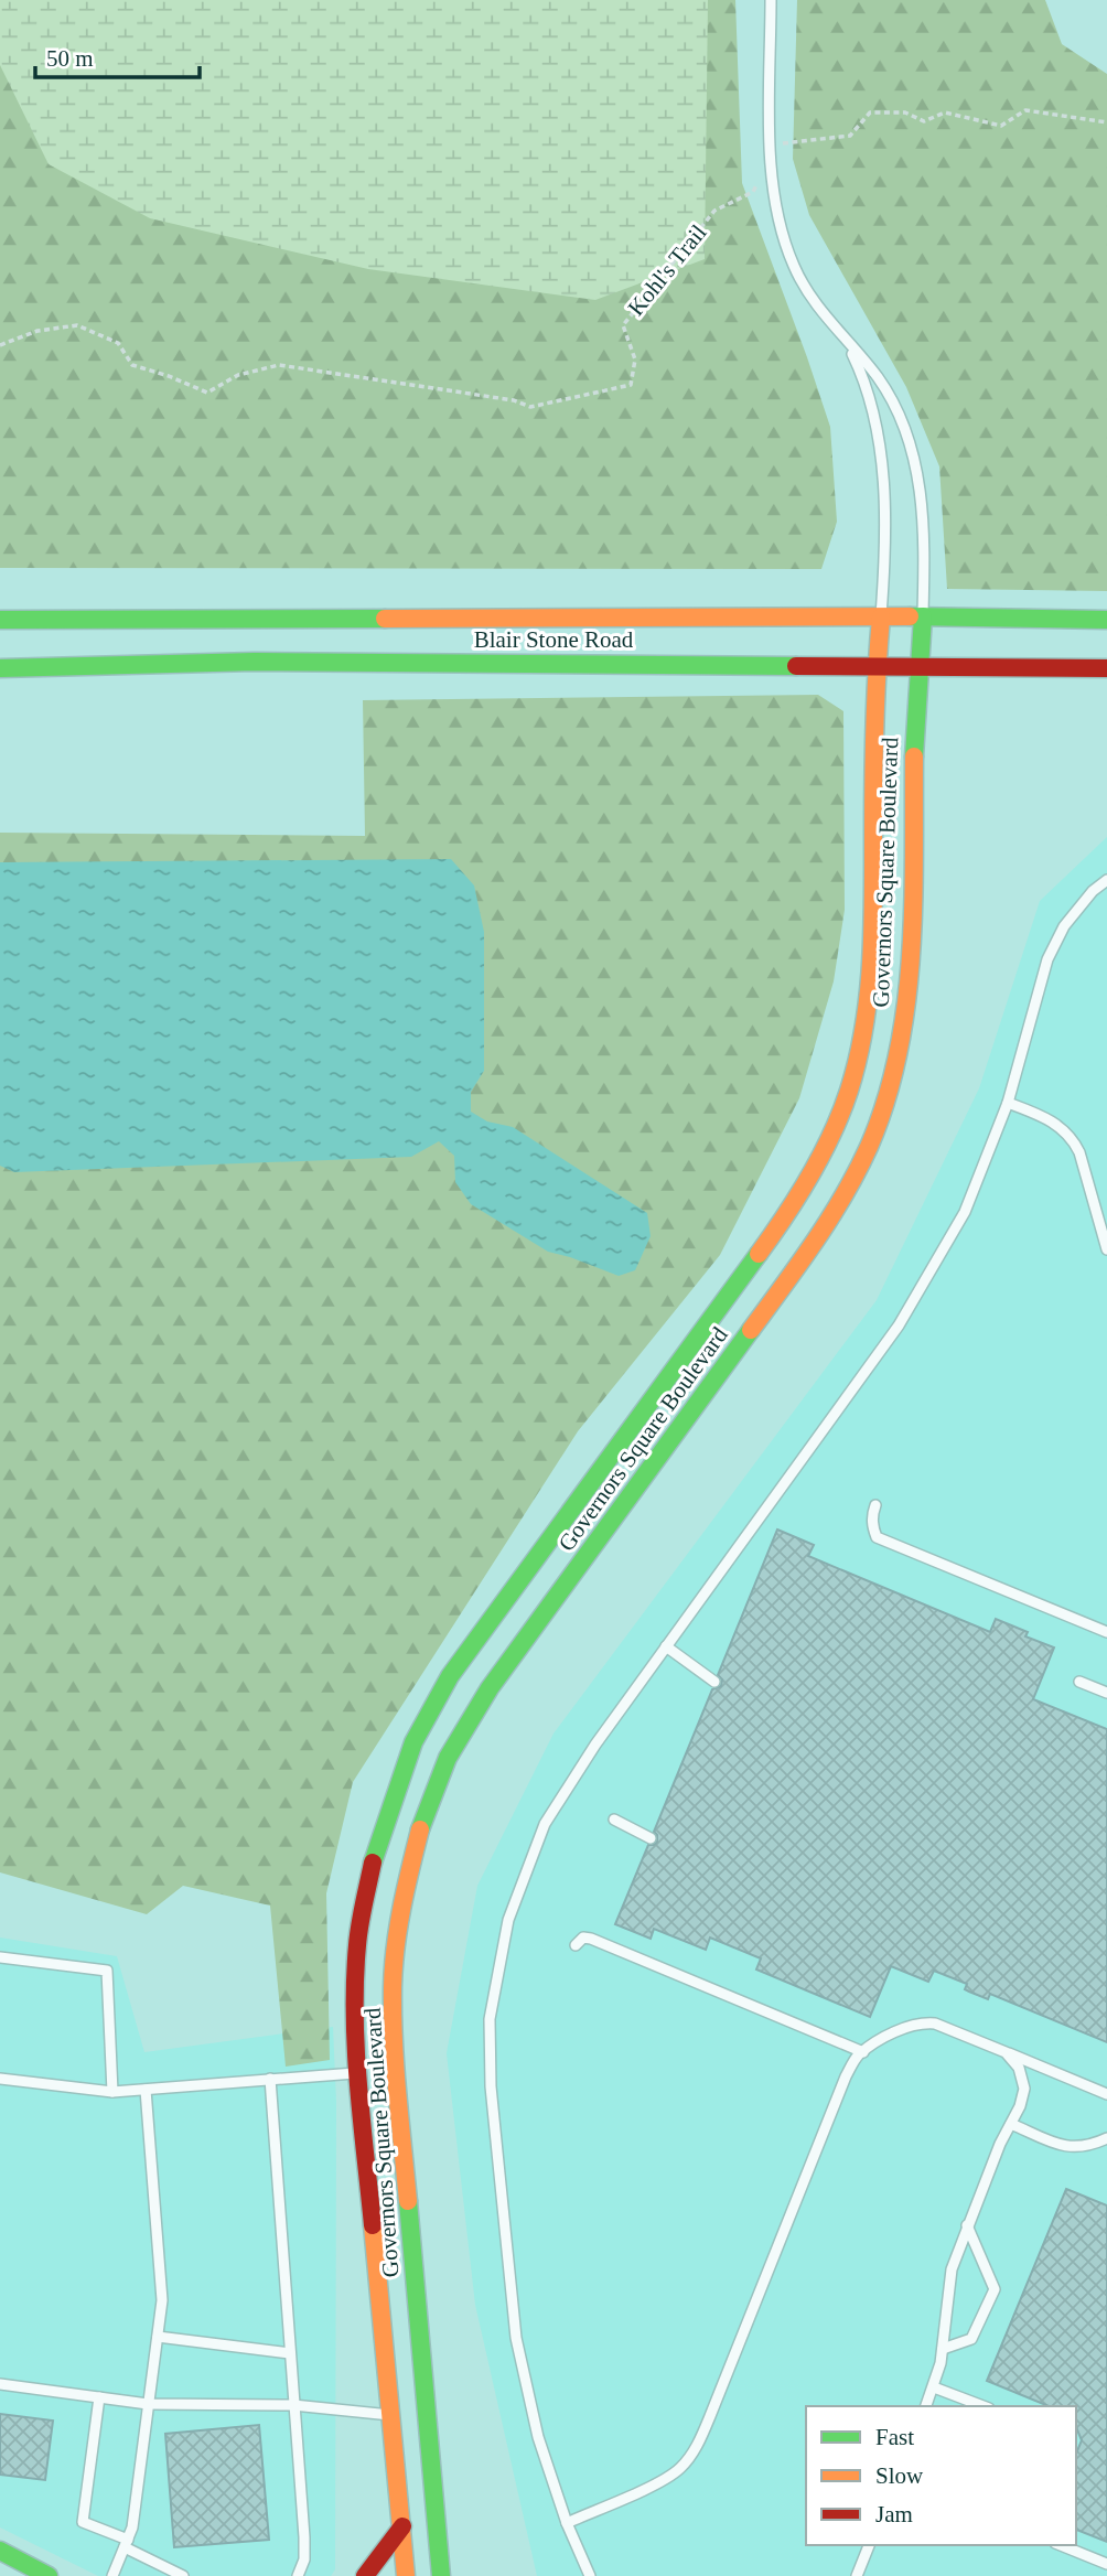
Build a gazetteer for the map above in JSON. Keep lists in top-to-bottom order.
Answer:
{
  "streets": {
    "street": ["Blair Stone Road", "Governors Square Boulevard"],
    "path": ["Kohl's Trail"]
  },
  "crossings": [
    ["Kohl's Trail", "Governors Square Boulevard"],
    ["Blair Stone Road", "Governors Square Boulevard"]
  ],
  "legend": ["Fast", "Slow", "Jam"],
  "scale_bar": "50 m"
}
